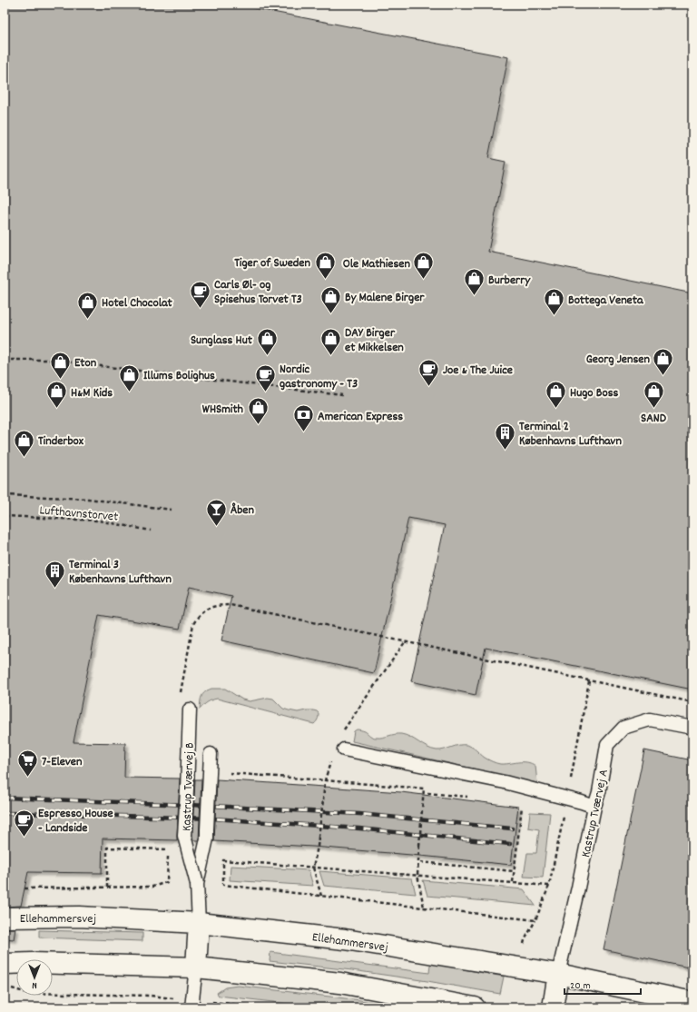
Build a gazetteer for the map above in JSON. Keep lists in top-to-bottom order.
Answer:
{
  "streets": {
    "street": ["Ellehammersvej"],
    "lane": ["Kastrup Tværvej B", "Kastrup Tværvej A"],
    "path": ["Lufthavnstorvet"]
  },
  "crossings": [
    ["Kastrup Tværvej B", "Ellehammersvej"],
    ["Kastrup Tværvej A", "Ellehammersvej"]
  ],
  "places": {
    "shop": [
      "Tiger of Sweden",
      "Ole Mathiesen",
      "Burberry",
      "By Malene Birger",
      "Bottega Veneta",
      "Hotel Chocolat",
      "Sunglass Hut",
      "DAY Birger et Mikkelsen",
      "Georg Jensen",
      "Eton",
      "Illums Bolighus",
      "H&M Kids",
      "Hugo Boss",
      "SAND",
      "WHSmith",
      "Tinderbox"
    ],
    "cafe": [
      "Carls Øl- og Spisehus Torvet T3",
      "Joe & The Juice",
      "Nordic gastronomy - T3",
      "Espresso House - Landside"
    ],
    "bank": ["American Express"],
    "building": ["Terminal 2 Københavns Lufthavn", "Terminal 3 Københavns Lufthavn"],
    "bar": ["Åben"],
    "supermarket": ["7-Eleven"]
  },
  "scale_bar": "20 m",
  "north": "bottom"
}
